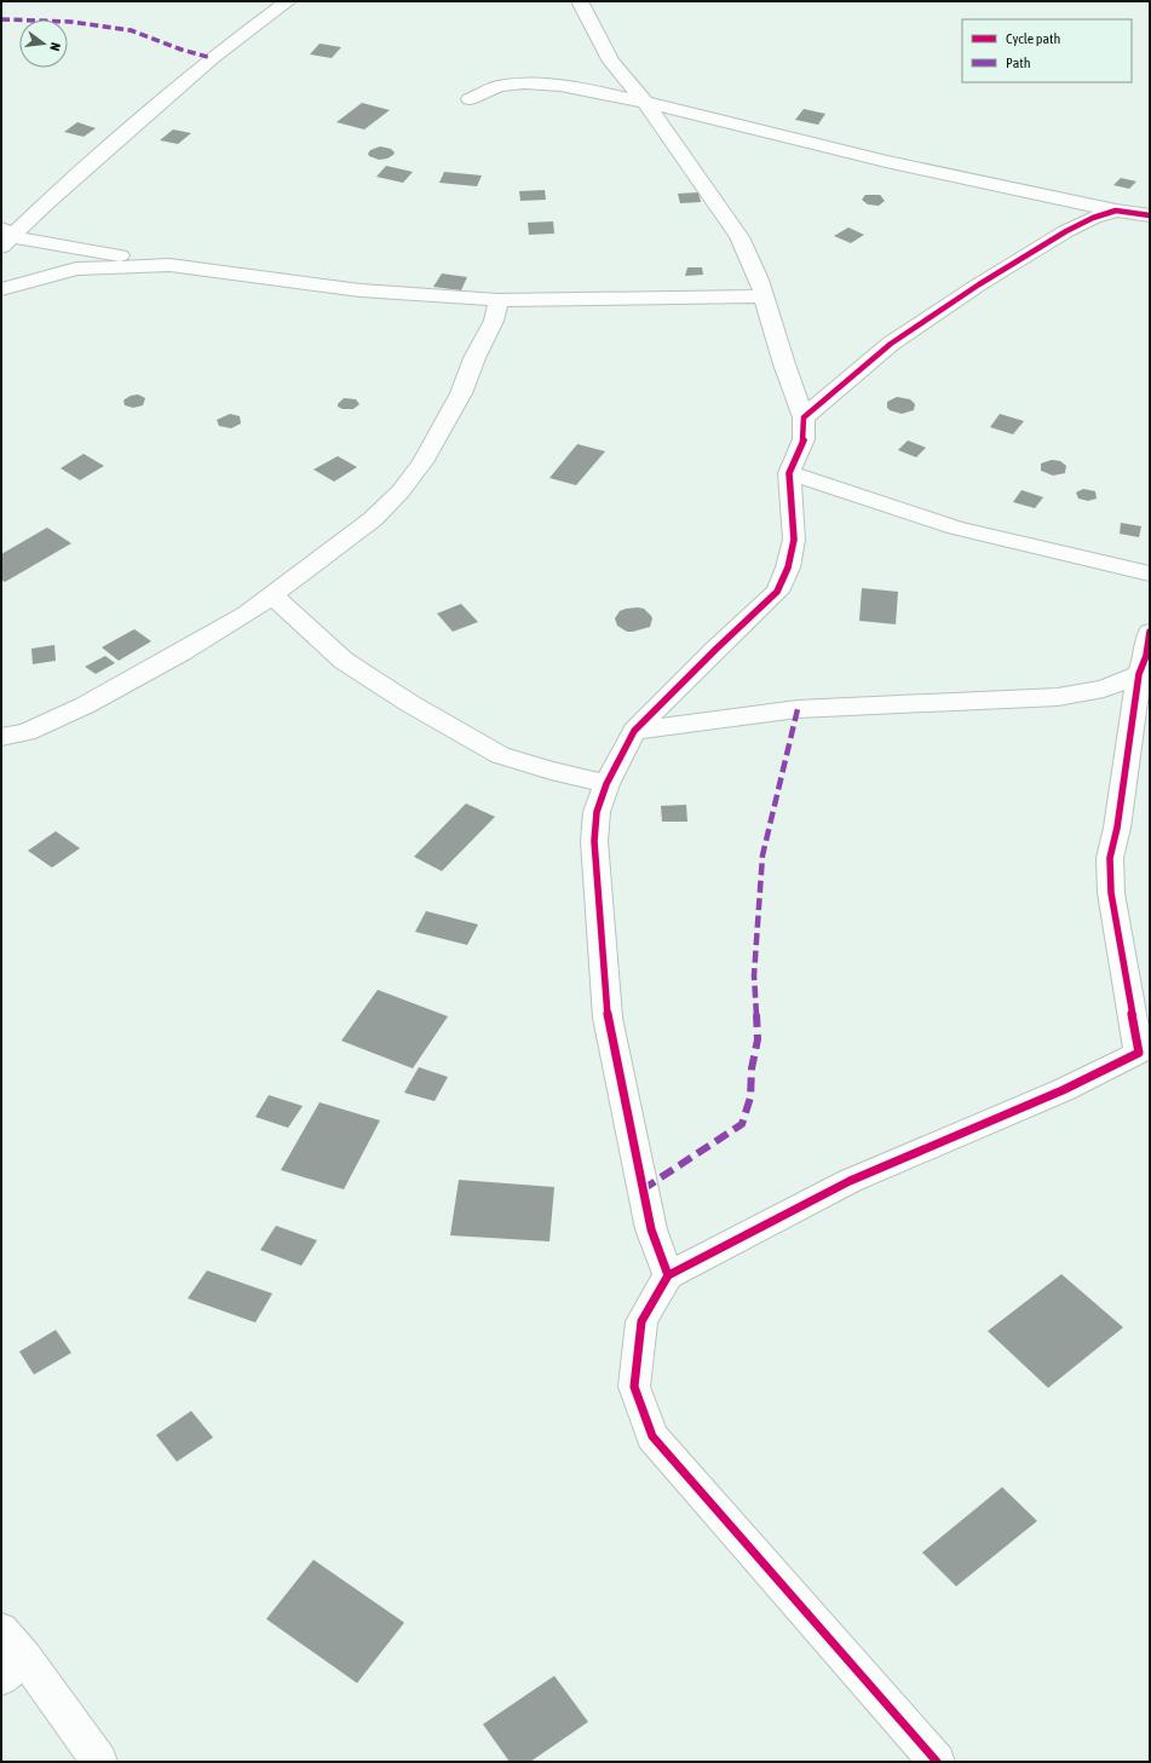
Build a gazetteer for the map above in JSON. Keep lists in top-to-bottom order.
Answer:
{
  "legend": ["Cycle path", "Path"],
  "north": "right"
}
